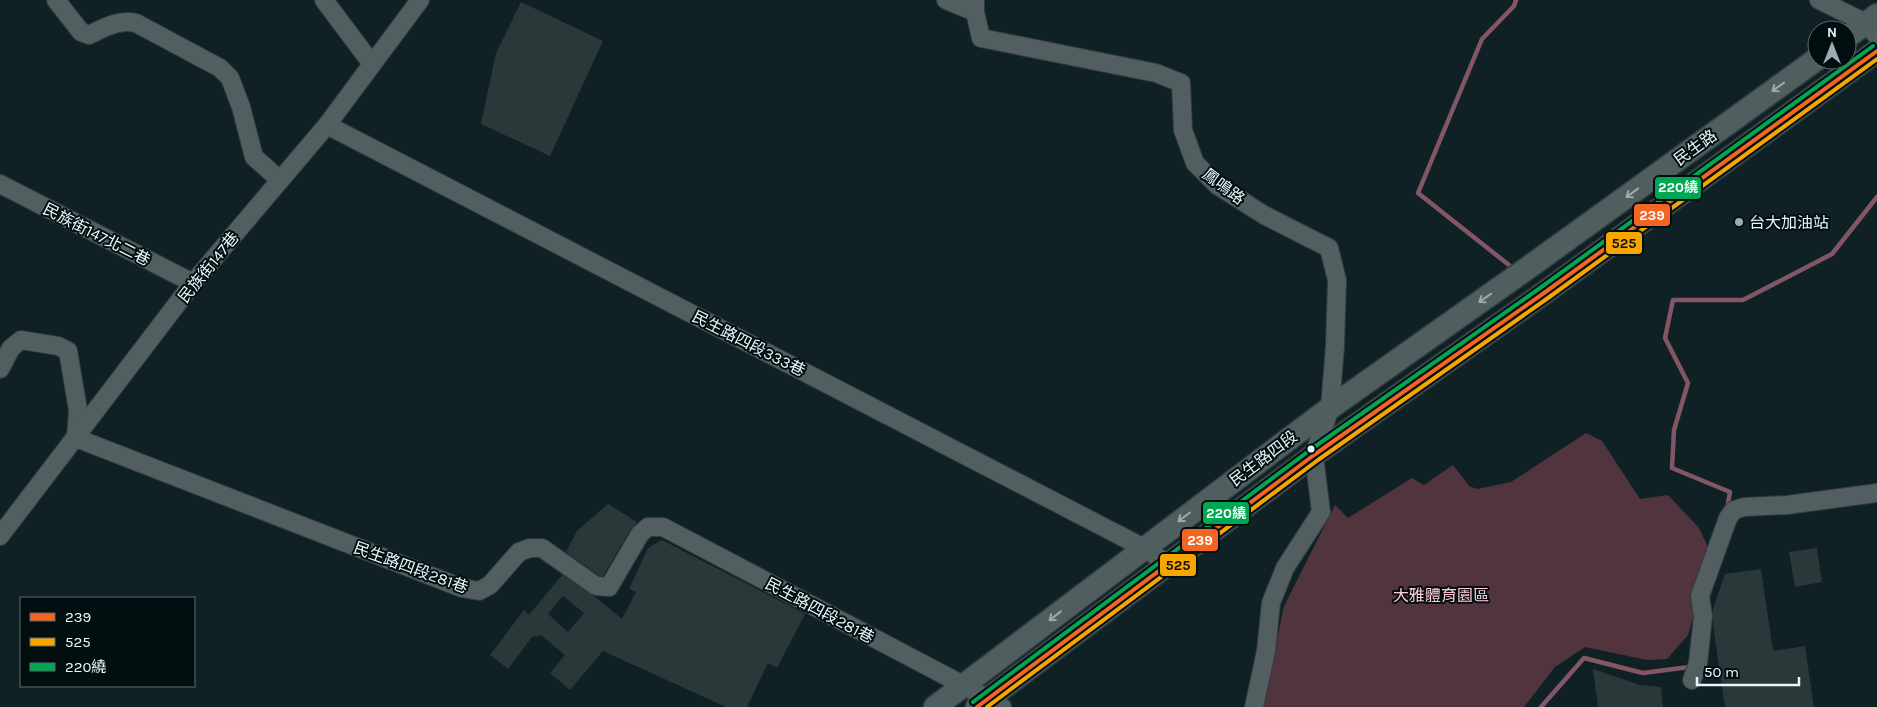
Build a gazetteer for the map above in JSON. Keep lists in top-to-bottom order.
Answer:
{
  "streets": {
    "main road": ["民生路", "民生路四段"],
    "street": [
      "鳳鳴路",
      "民族街147北二巷",
      "民族街147巷",
      "民生路四段333巷",
      "民生路四段281巷"
    ]
  },
  "crossings": [
    ["民生路", "民生路四段"],
    ["鳳鳴路", "民生路四段"],
    ["民族街147北二巷", "民族街147巷"],
    ["民族街147巷", "民生路四段333巷"],
    ["民族街147巷", "民生路四段281巷"],
    ["民生路四段333巷", "民生路四段"],
    ["民生路四段", "民生路四段281巷"]
  ],
  "parks": ["大雅體育園區"],
  "places": ["台大加油站"],
  "lines": ["transit line 220繞", "transit line 239", "transit line 525"],
  "legend": ["239", "525", "220繞"],
  "scale_bar": "50 m",
  "north": "top"
}
